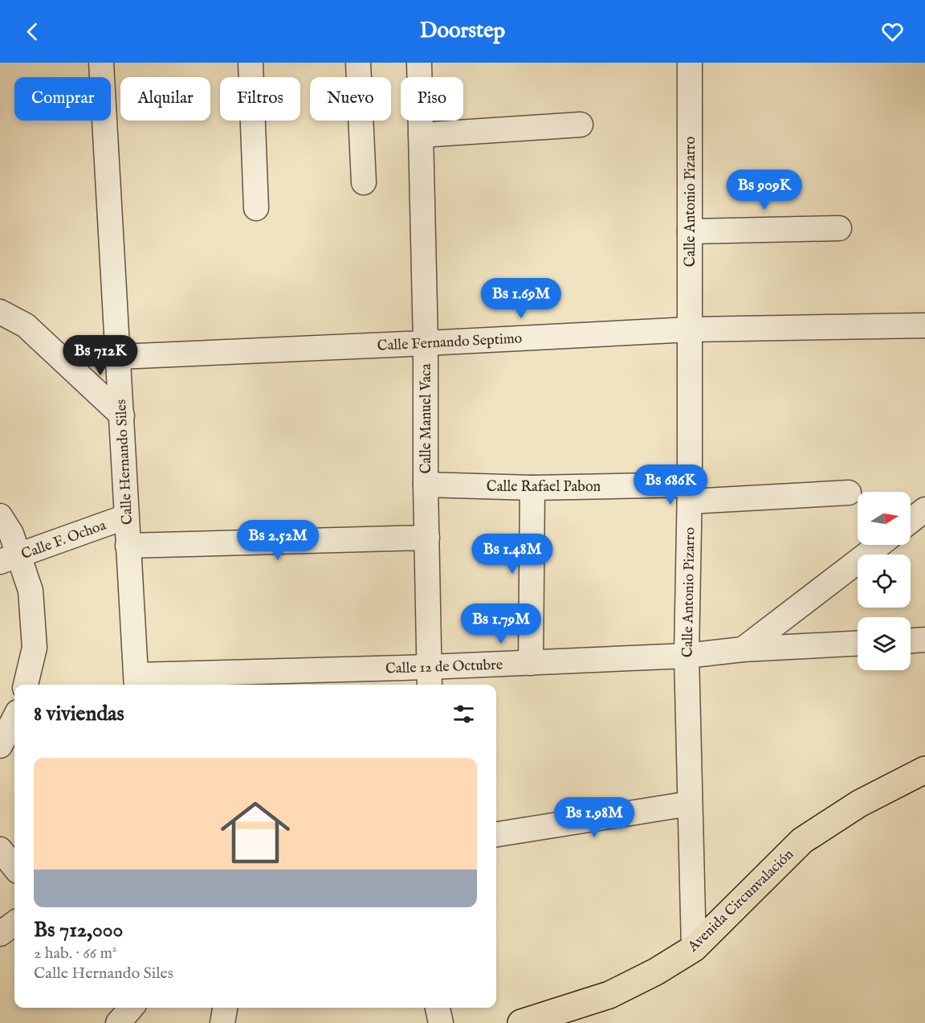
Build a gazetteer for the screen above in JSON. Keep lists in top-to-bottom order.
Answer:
{
  "streets": {
    "highway": ["Avenida Circunvalación"],
    "street": [
      "Calle Antonio Pizarro",
      "Calle Fernando Septimo",
      "Calle Manuel Vaca",
      "Calle Hernando Siles",
      "Calle Rafael Pabon",
      "Calle F. Ochoa",
      "Calle 12 de Octubre"
    ]
  },
  "crossings": [
    ["Calle Antonio Pizarro", "Calle Fernando Septimo"],
    ["Calle Antonio Pizarro", "Calle Rafael Pabon"],
    ["Calle Antonio Pizarro", "Calle 12 de Octubre"],
    ["Calle Antonio Pizarro", "Avenida Circunvalación"],
    ["Calle Fernando Septimo", "Calle Manuel Vaca"],
    ["Calle Fernando Septimo", "Calle Hernando Siles"],
    ["Calle Manuel Vaca", "Calle Rafael Pabon"],
    ["Calle Manuel Vaca", "Calle 12 de Octubre"],
    ["Calle Hernando Siles", "Calle F. Ochoa"],
    ["Calle Hernando Siles", "Calle 12 de Octubre"]
  ],
  "north": "right",
  "page": {
    "header": "Doorstep",
    "chip": [
      "Comprar",
      "Alquilar",
      "Filtros",
      "Nuevo",
      "Piso"
    ],
    "price": [
      "Bs 909K",
      "Bs 1.69M",
      "Bs 712K",
      "Bs 686K",
      "Bs 2.52M",
      "Bs 1.48M",
      "Bs 1.79M",
      "Bs 1.98M"
    ],
    "heading": "8 viviendas",
    "list": [
      {
        "name": "Bs 712,000",
        "note": "2 hab. · 66 m² · Calle Hernando Siles"
      }
    ]
  }
}
